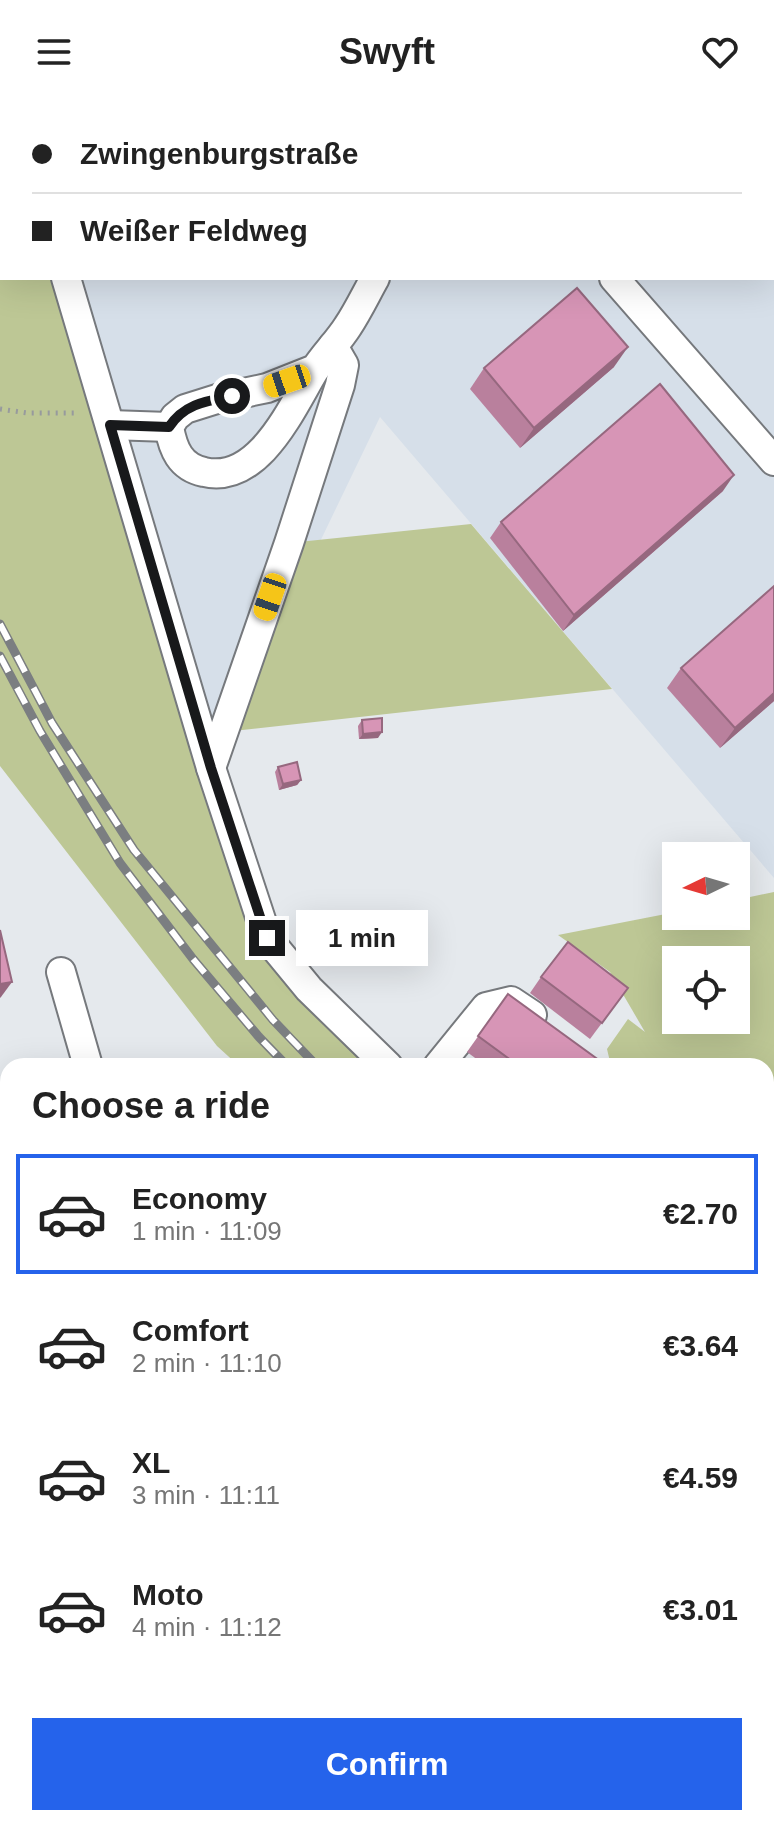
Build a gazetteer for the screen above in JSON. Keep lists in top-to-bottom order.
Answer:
{
  "north": "left",
  "page": {
    "header": "Swyft",
    "banner": ["Zwingenburgstraße", "Weißer Feldweg"],
    "bubble": "1 min",
    "heading": "Choose a ride",
    "list": [
      {
        "name": "Economy",
        "note": "1 min · 11:09",
        "value": "€2.70"
      },
      {
        "name": "Comfort",
        "note": "2 min · 11:10",
        "value": "€3.64"
      },
      {
        "name": "XL",
        "note": "3 min · 11:11",
        "value": "€4.59"
      },
      {
        "name": "Moto",
        "note": "4 min · 11:12",
        "value": "€3.01"
      }
    ],
    "buttons": "Confirm"
  }
}
